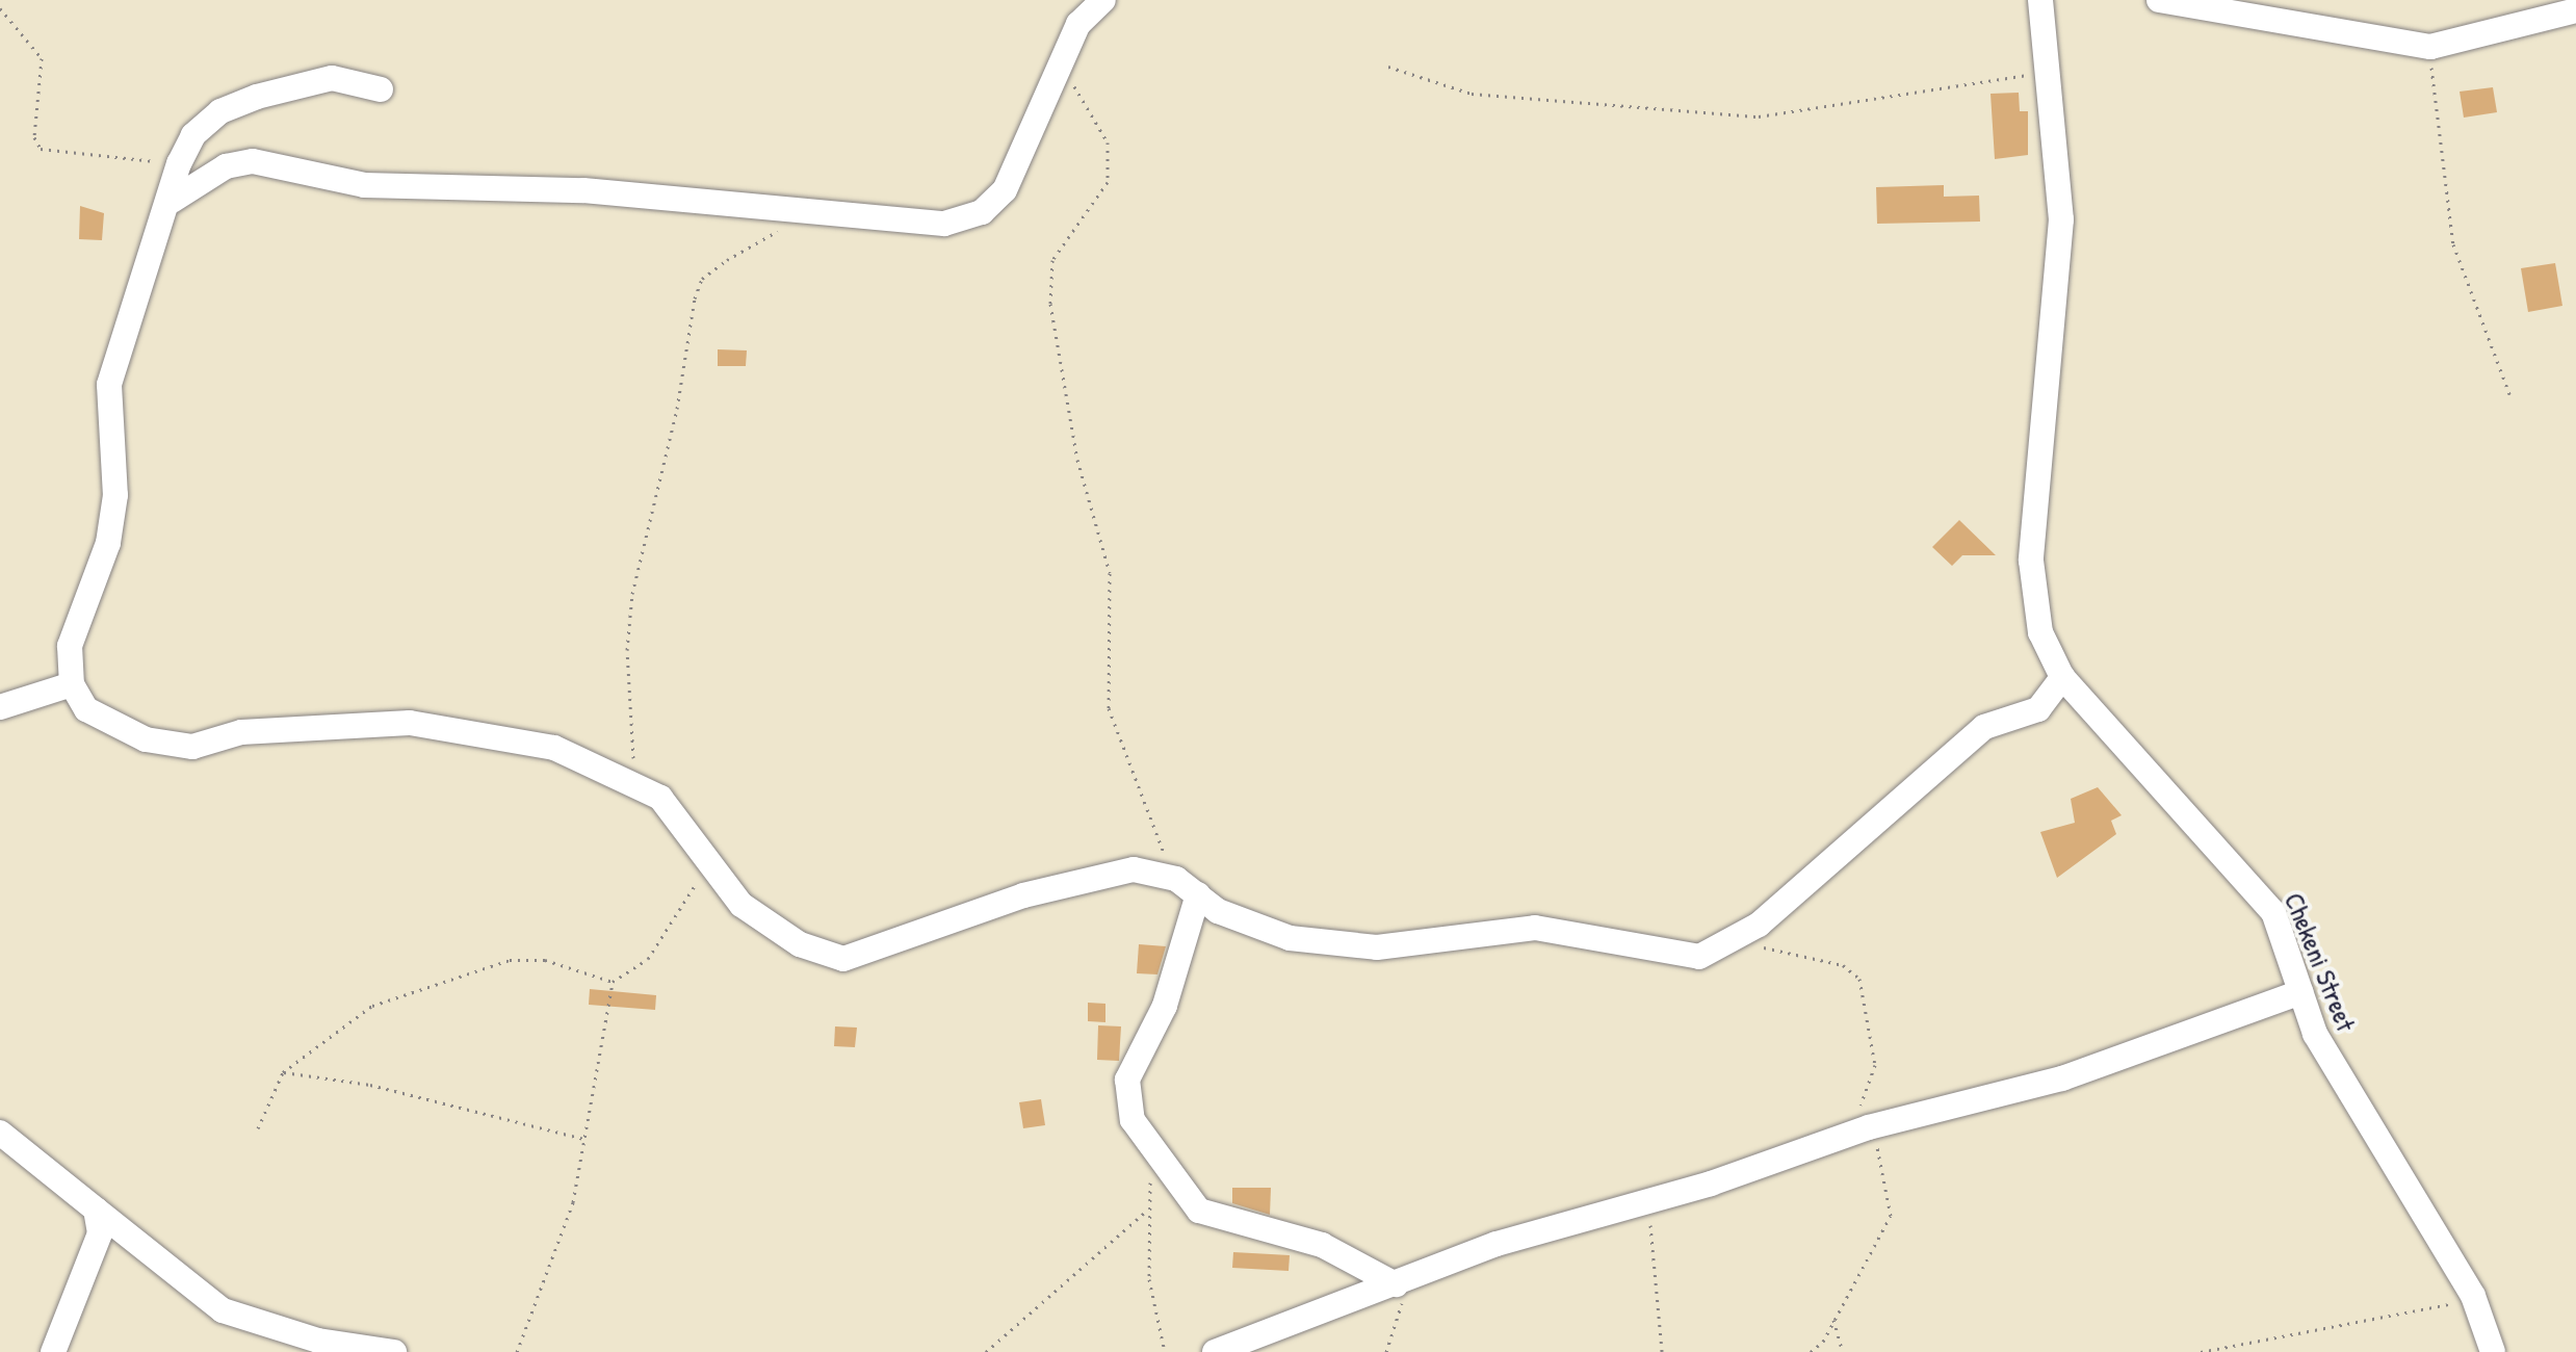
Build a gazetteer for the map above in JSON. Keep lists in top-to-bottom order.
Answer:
{
  "streets": {
    "street": ["Chekeni Street"]
  }
}
